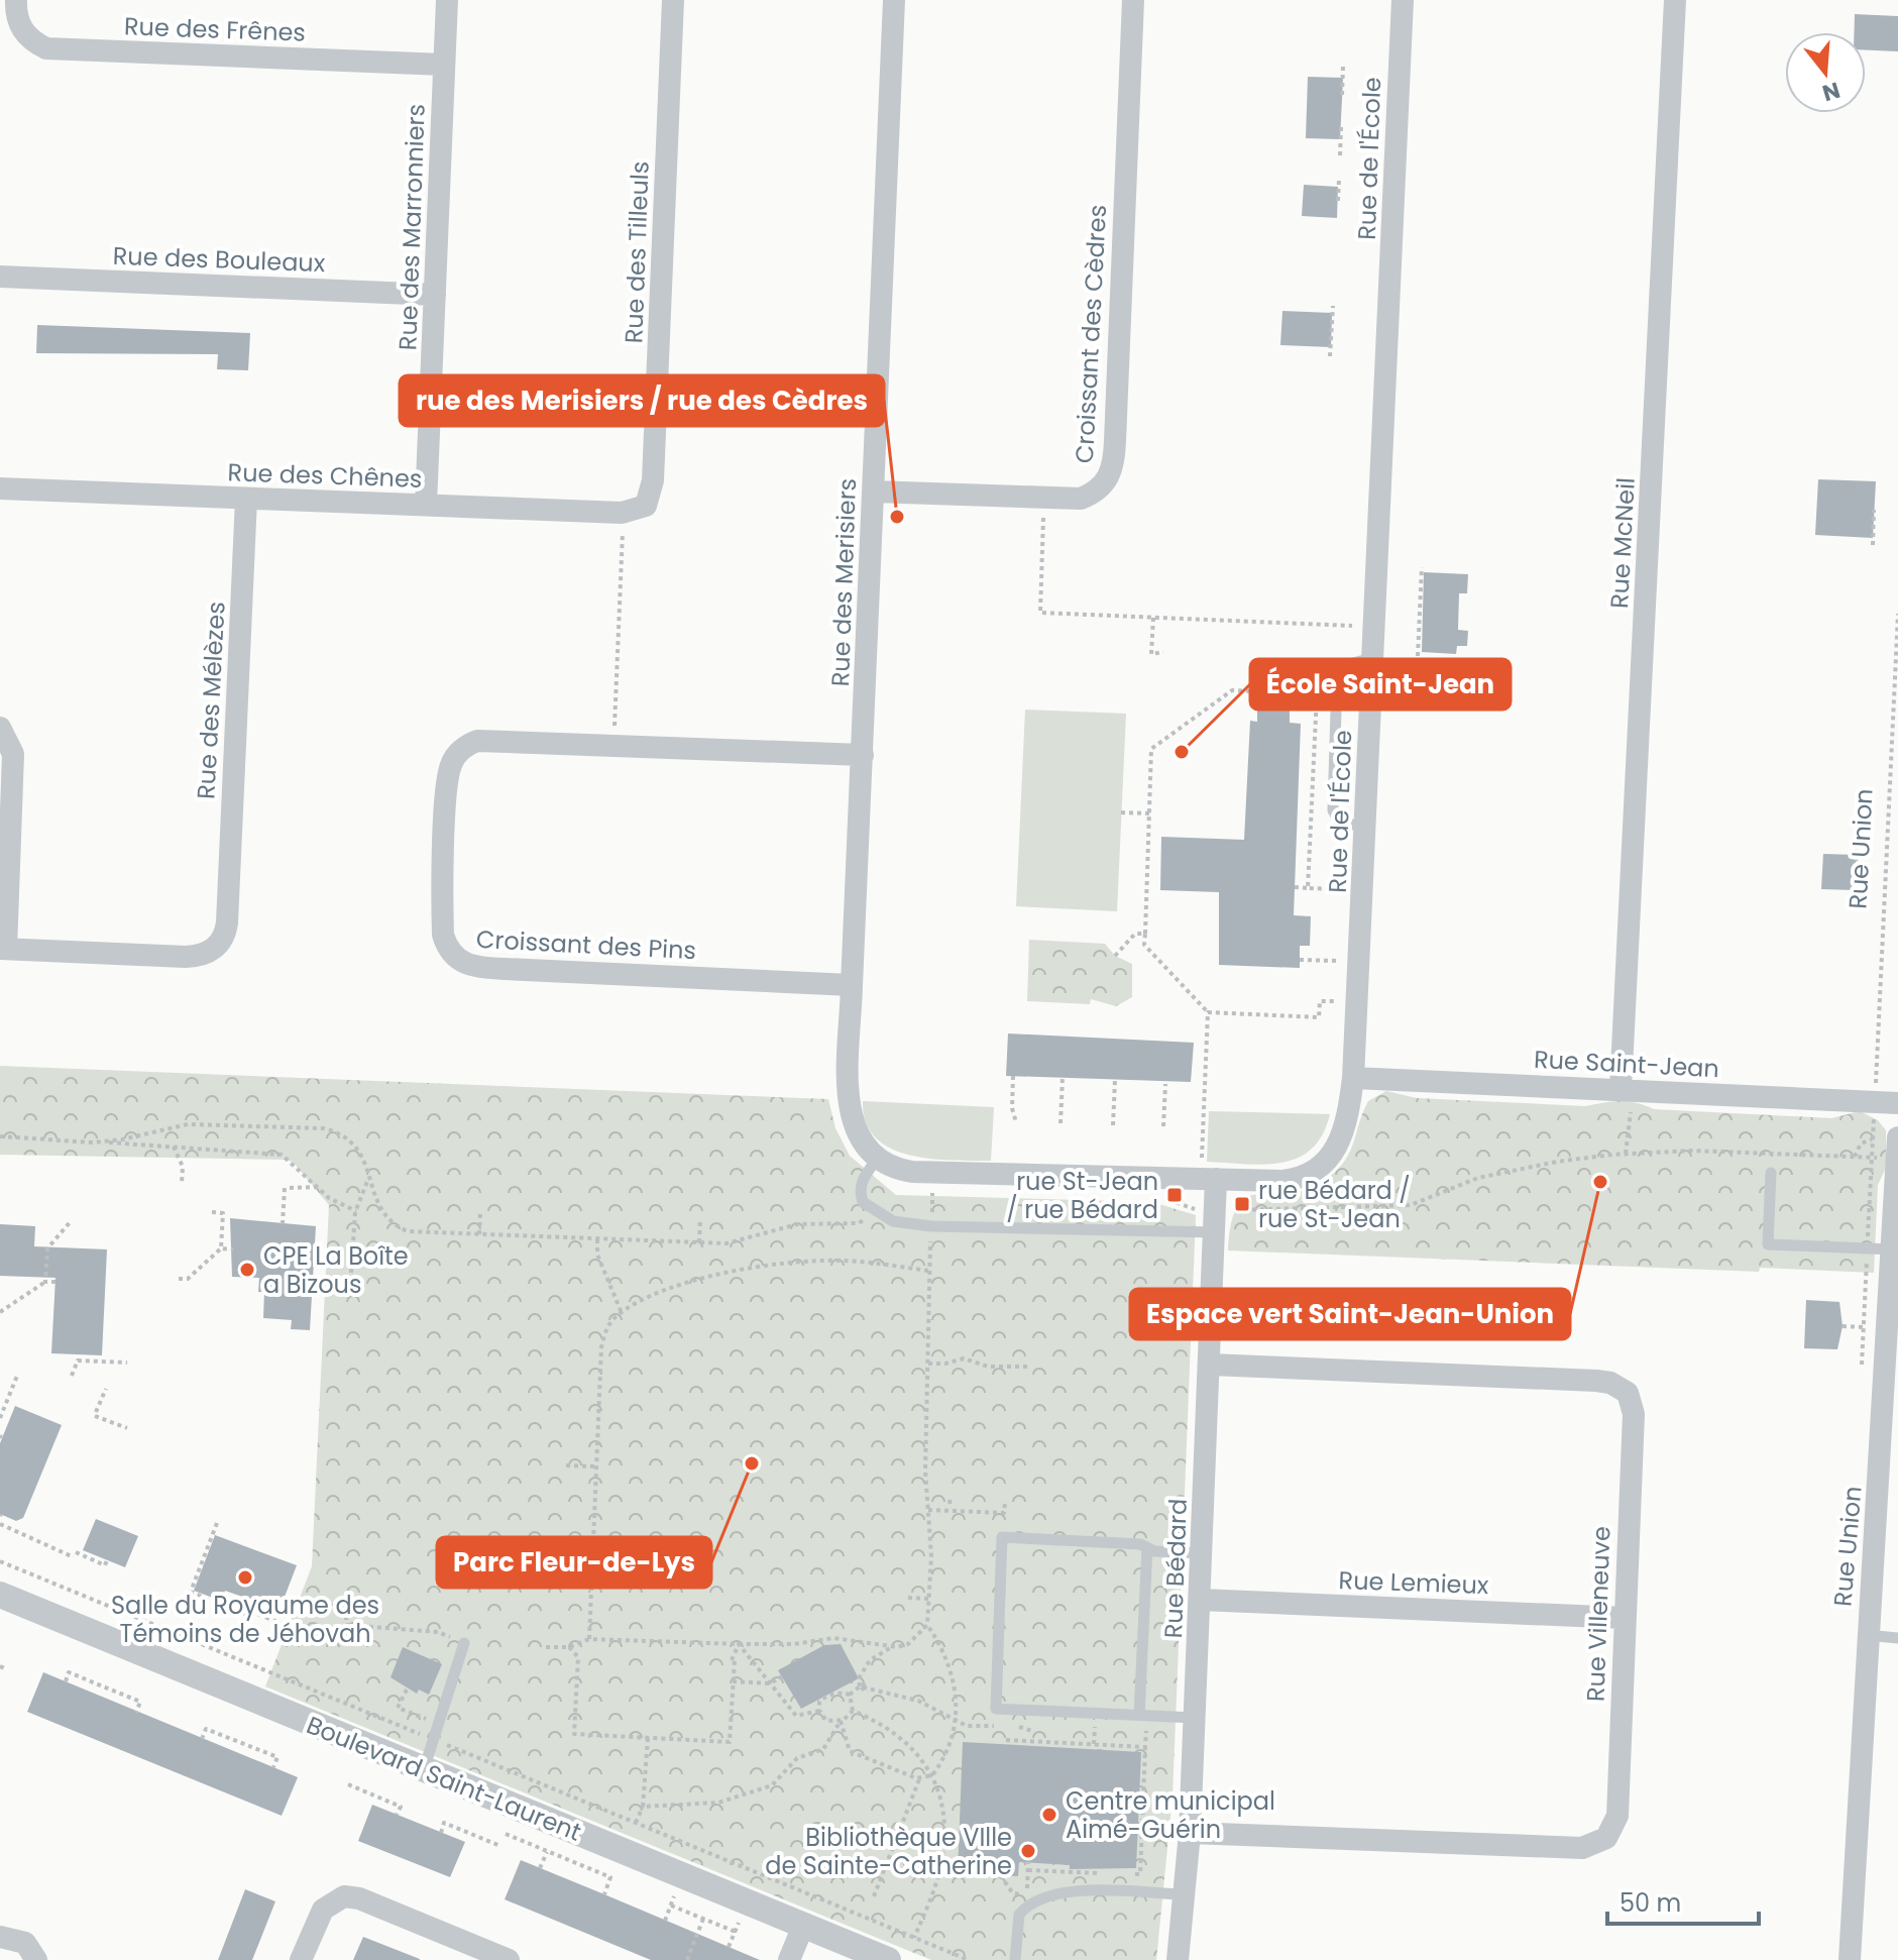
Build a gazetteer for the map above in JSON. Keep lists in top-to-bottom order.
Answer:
{
  "streets": {
    "street": [
      "Rue des Frênes",
      "Rue de l'École",
      "Rue des Marronniers",
      "Rue des Tilleuls",
      "Rue des Bouleaux",
      "Croissant des Cèdres",
      "Rue des Chênes",
      "Rue McNeil",
      "Rue des Merisiers",
      "Rue des Mélèzes",
      "Rue Union",
      "Croissant des Pins",
      "Rue Saint-Jean",
      "Rue Bédard",
      "Rue Lemieux",
      "Rue Villeneuve",
      "Boulevard Saint-Laurent"
    ]
  },
  "crossings": [
    ["Rue des Frênes", "Rue des Marronniers"],
    ["Rue de l'École", "Rue des Merisiers"],
    ["Rue de l'École", "Rue Saint-Jean"],
    ["Rue de l'École", "Rue Bédard"],
    ["Rue des Marronniers", "Rue des Bouleaux"],
    ["Rue des Marronniers", "Rue des Chênes"],
    ["Rue des Tilleuls", "Rue des Chênes"],
    ["Croissant des Cèdres", "Rue des Merisiers"],
    ["Rue des Chênes", "Rue des Mélèzes"],
    ["Rue McNeil", "Rue Saint-Jean"],
    ["Rue des Merisiers", "Croissant des Pins"],
    ["Rue Bédard", "Rue Lemieux"],
    ["Rue Bédard", "Rue Villeneuve"],
    ["Rue Lemieux", "Rue Villeneuve"]
  ],
  "places": {
    "other": [
      "rue des Merisiers / rue des Cèdres",
      "École Saint-Jean",
      "Espace vert Saint-Jean-Union",
      "CPE La Boîte a Bizous",
      "Parc Fleur-de-Lys",
      "Salle du Royaume des Témoins de Jéhovah",
      "Centre municipal Aimé-Guérin",
      "Bibliothèque VIlle de Sainte-Catherine"
    ],
    "transit": ["rue St-Jean / rue Bédard", "rue Bédard / rue St-Jean"]
  },
  "scale_bar": "50 m",
  "north": "bottom"
}
